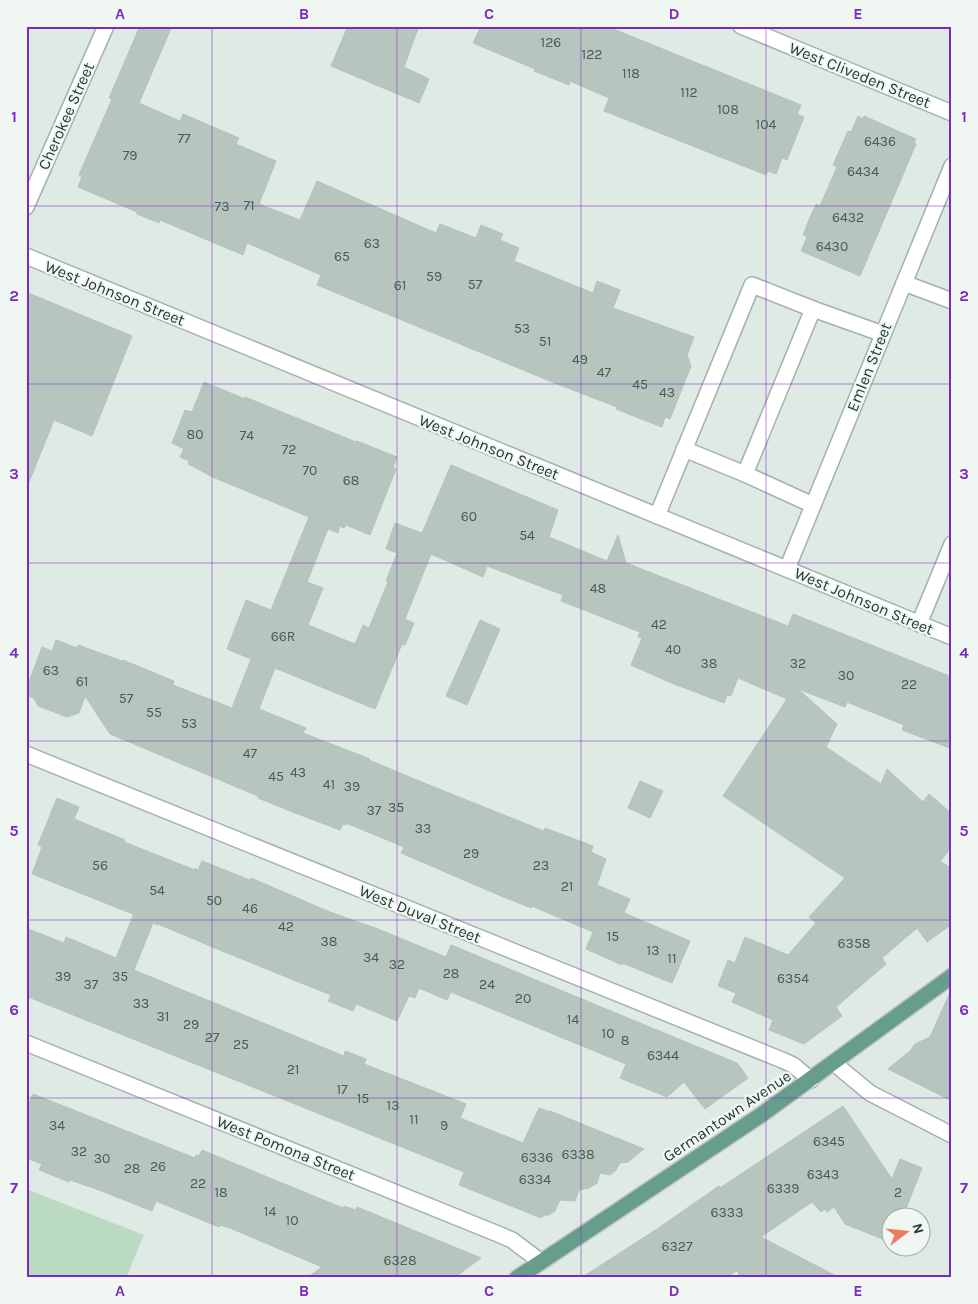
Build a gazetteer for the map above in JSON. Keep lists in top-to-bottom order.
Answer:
{
  "streets": {
    "main road": ["Germantown Avenue"],
    "street": [
      "West Cliveden Street",
      "Cherokee Street",
      "West Johnson Street",
      "Emlen Street",
      "West Duval Street",
      "West Pomona Street"
    ]
  },
  "crossings": [
    ["West Johnson Street", "Emlen Street"],
    ["West Duval Street", "Germantown Avenue"],
    ["Germantown Avenue", "West Pomona Street"]
  ],
  "house_numbers": [
    "126",
    "122",
    "118",
    "112",
    "108",
    "104",
    "77",
    "6436",
    "79",
    "6434",
    "71",
    "73",
    "6432",
    "63",
    "6430",
    "65",
    "59",
    "57",
    "61",
    "53",
    "51",
    "49",
    "47",
    "45",
    "43",
    "80",
    "74",
    "72",
    "70",
    "68",
    "60",
    "54",
    "48",
    "42",
    "66R",
    "40",
    "38",
    "32",
    "63",
    "30",
    "61",
    "22",
    "57",
    "55",
    "53",
    "47",
    "43",
    "45",
    "41",
    "39",
    "35",
    "37",
    "33",
    "29",
    "56",
    "23",
    "21",
    "54",
    "50",
    "46",
    "42",
    "15",
    "38",
    "6358",
    "13",
    "34",
    "11",
    "32",
    "28",
    "39",
    "35",
    "6354",
    "37",
    "24",
    "20",
    "33",
    "31",
    "14",
    "29",
    "10",
    "27",
    "8",
    "25",
    "6344",
    "21",
    "17",
    "15",
    "13",
    "11",
    "34",
    "9",
    "6345",
    "32",
    "6338",
    "6336",
    "30",
    "26",
    "28",
    "6343",
    "6334",
    "22",
    "6339",
    "18",
    "2",
    "14",
    "6333",
    "10",
    "6327",
    "6328"
  ],
  "north": "right",
  "grid": {
    "columns": [
      "A",
      "B",
      "C",
      "D",
      "E"
    ],
    "rows": [
      "1",
      "2",
      "3",
      "4",
      "5",
      "6",
      "7"
    ]
  }
}
